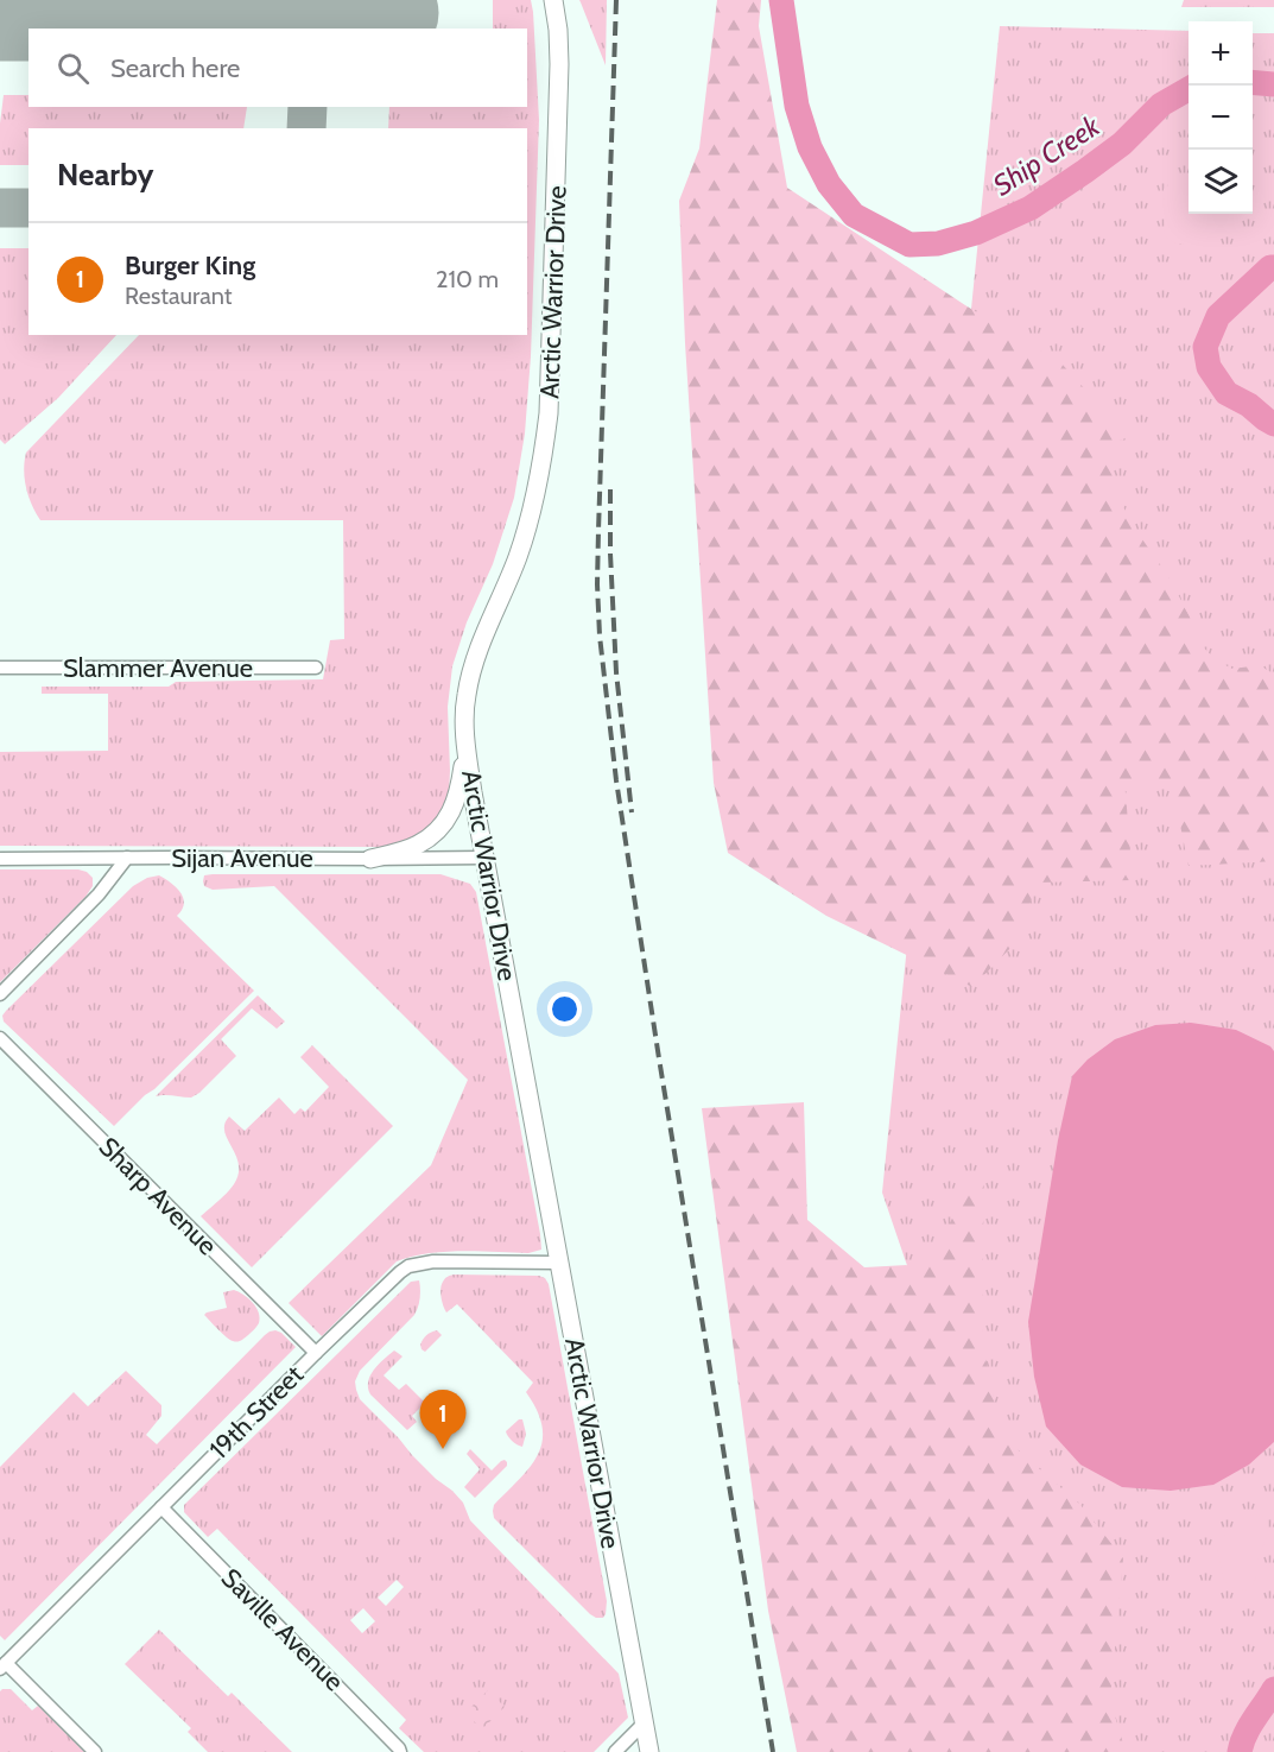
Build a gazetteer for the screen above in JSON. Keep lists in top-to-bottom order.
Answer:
{
  "streets": {
    "main road": ["Arctic Warrior Drive"],
    "street": [
      "Slammer Avenue",
      "Sijan Avenue",
      "Sharp Avenue",
      "19th Street",
      "Saville Avenue"
    ]
  },
  "crossings": [
    ["Arctic Warrior Drive", "Sijan Avenue"],
    ["Arctic Warrior Drive", "19th Street"],
    ["Sharp Avenue", "19th Street"],
    ["19th Street", "Saville Avenue"]
  ],
  "water": ["Ship Creek"],
  "page": {
    "map_buttons": ["+", "−"],
    "search": "Search here",
    "heading": "Nearby",
    "list": [
      {
        "mark": "1",
        "name": "Burger King",
        "note": "Restaurant",
        "value": "210 m"
      }
    ],
    "pins": "1"
  }
}
